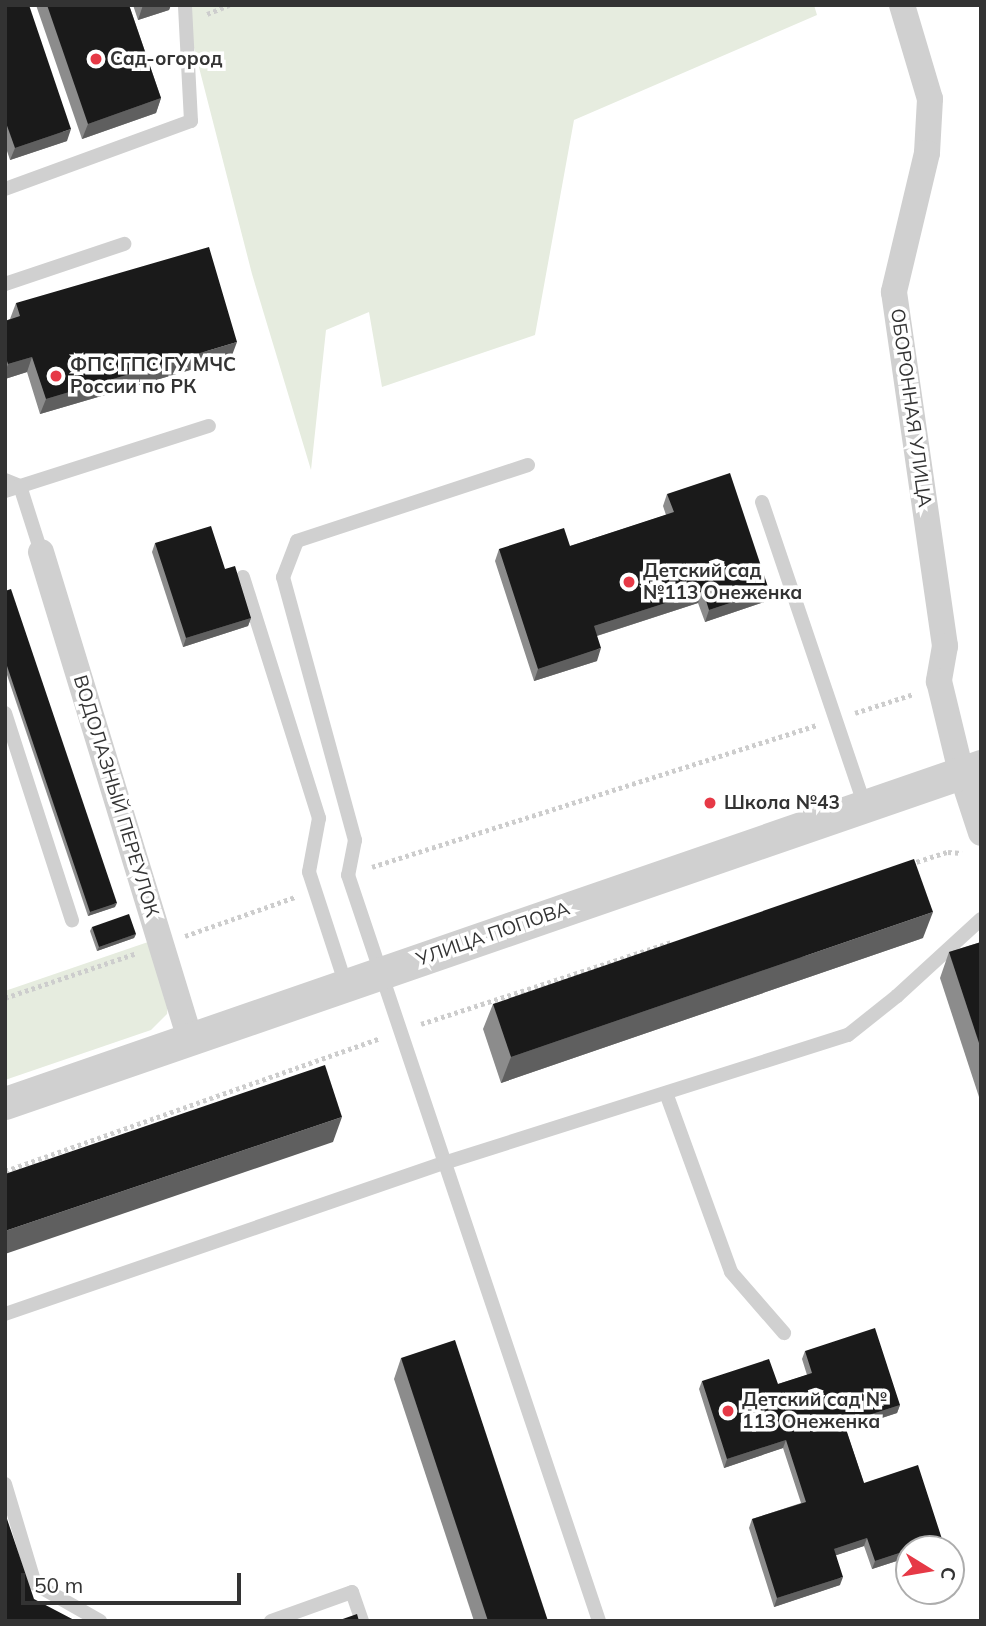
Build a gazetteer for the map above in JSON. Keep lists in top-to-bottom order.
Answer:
{
  "streets": {
    "street": ["ОБОРОННАЯ УЛИЦА", "ВОДОЛАЗНЫЙ ПЕРЕУЛОК", "УЛИЦА ПОПОВА"]
  },
  "crossings": [
    ["ОБОРОННАЯ УЛИЦА", "УЛИЦА ПОПОВА"],
    ["ВОДОЛАЗНЫЙ ПЕРЕУЛОК", "УЛИЦА ПОПОВА"]
  ],
  "places": [
    "Сад-огород",
    "ФПС ГПС ГУ МЧС России по РК",
    "Детский сад №113 Онеженка",
    "Школа №43",
    "Детский сад № 113 Онеженка"
  ],
  "scale_bar": "50 m",
  "north": "right"
}
